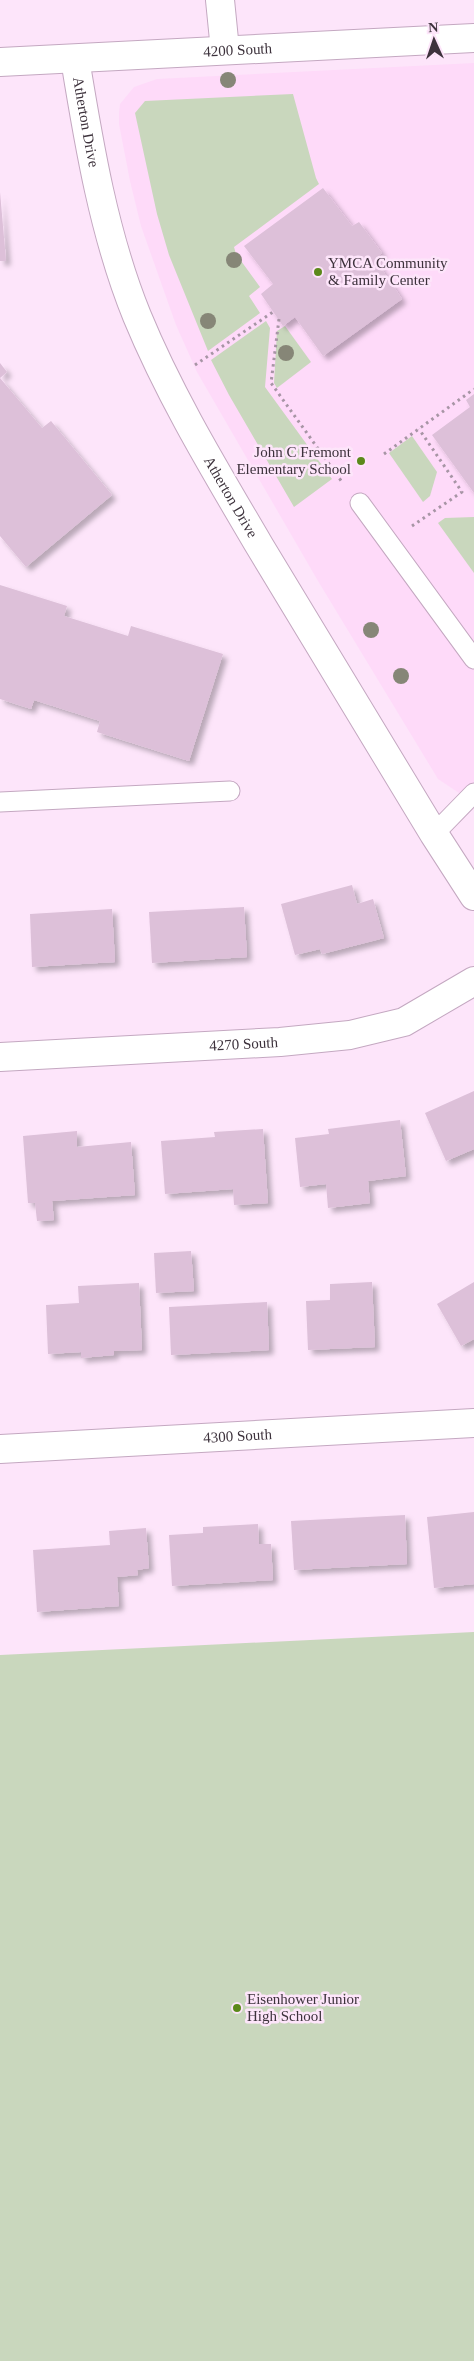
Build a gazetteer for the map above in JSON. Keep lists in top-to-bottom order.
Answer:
{
  "streets": {
    "street": [
      "4200 South",
      "Atherton Drive",
      "4270 South",
      "4300 South"
    ]
  },
  "crossings": [
    ["4200 South", "Atherton Drive"]
  ],
  "places": ["YMCA Community & Family Center", "John C Fremont Elementary School", "Eisenhower Junior High School"],
  "north": "top"
}
